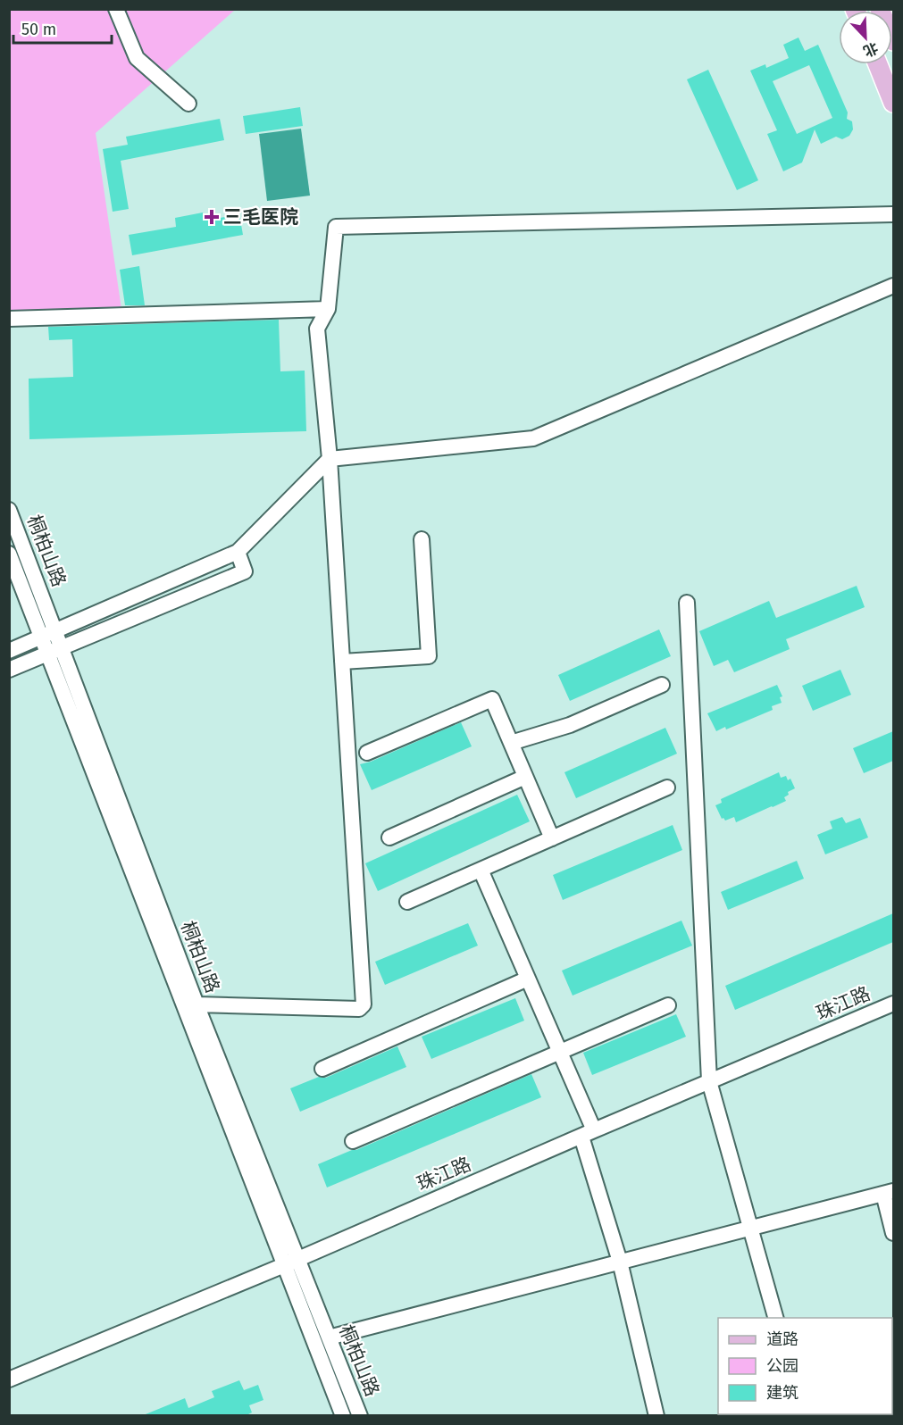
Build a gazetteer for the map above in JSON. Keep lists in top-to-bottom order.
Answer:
{
  "streets": {
    "street": ["桐柏山路", "珠江路"]
  },
  "crossings": [
    ["桐柏山路", "珠江路"]
  ],
  "places": {
    "health": ["三毛医院"]
  },
  "legend": ["道路", "公园", "建筑"],
  "scale_bar": "50 m",
  "north": "bottom right"
}
